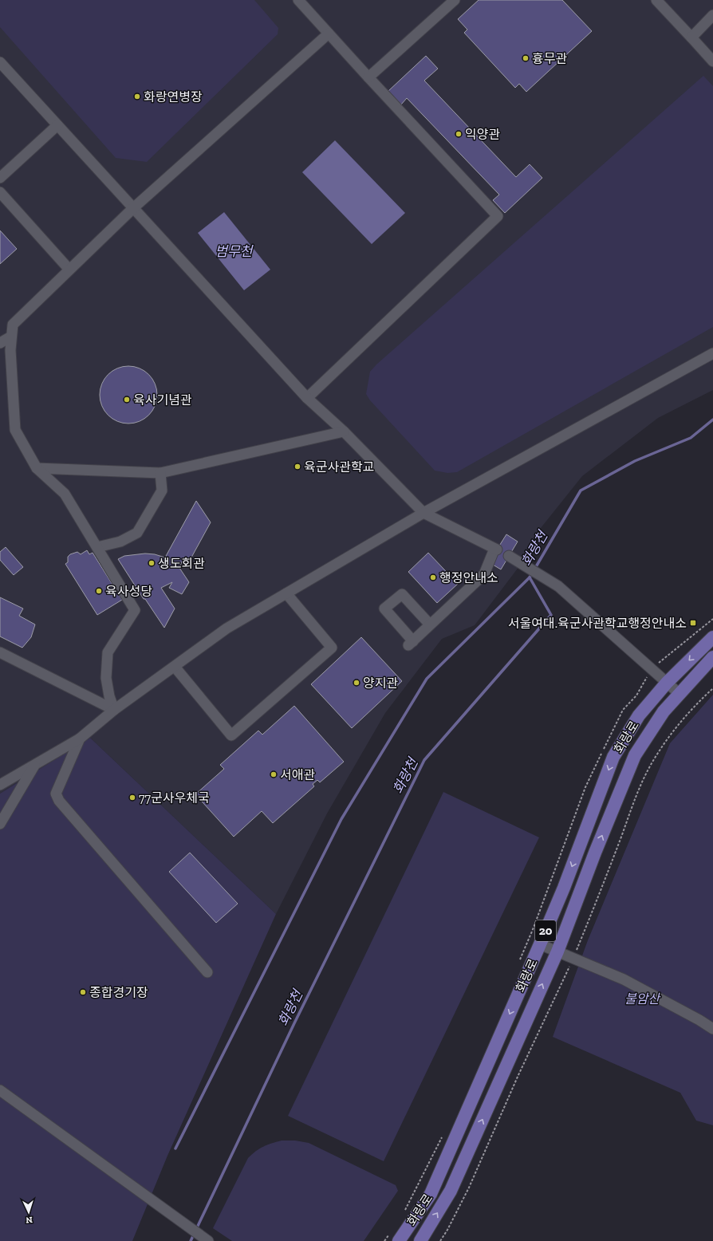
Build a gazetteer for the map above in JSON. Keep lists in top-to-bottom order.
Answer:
{
  "streets": {
    "main road": ["화랑로", "20"]
  },
  "water": ["범무천", "화랑천"],
  "parks": ["불암산"],
  "places": {
    "other": [
      "흉무관",
      "화랑연병장",
      "익양관",
      "육사기념관",
      "육군사관학교",
      "생도회관",
      "행정안내소",
      "육사성당",
      "양지관",
      "서애관",
      "77군사우체국",
      "종합경기장"
    ],
    "transit": ["서울여대.육군사관학교행정안내소"]
  },
  "north": "bottom"
}
